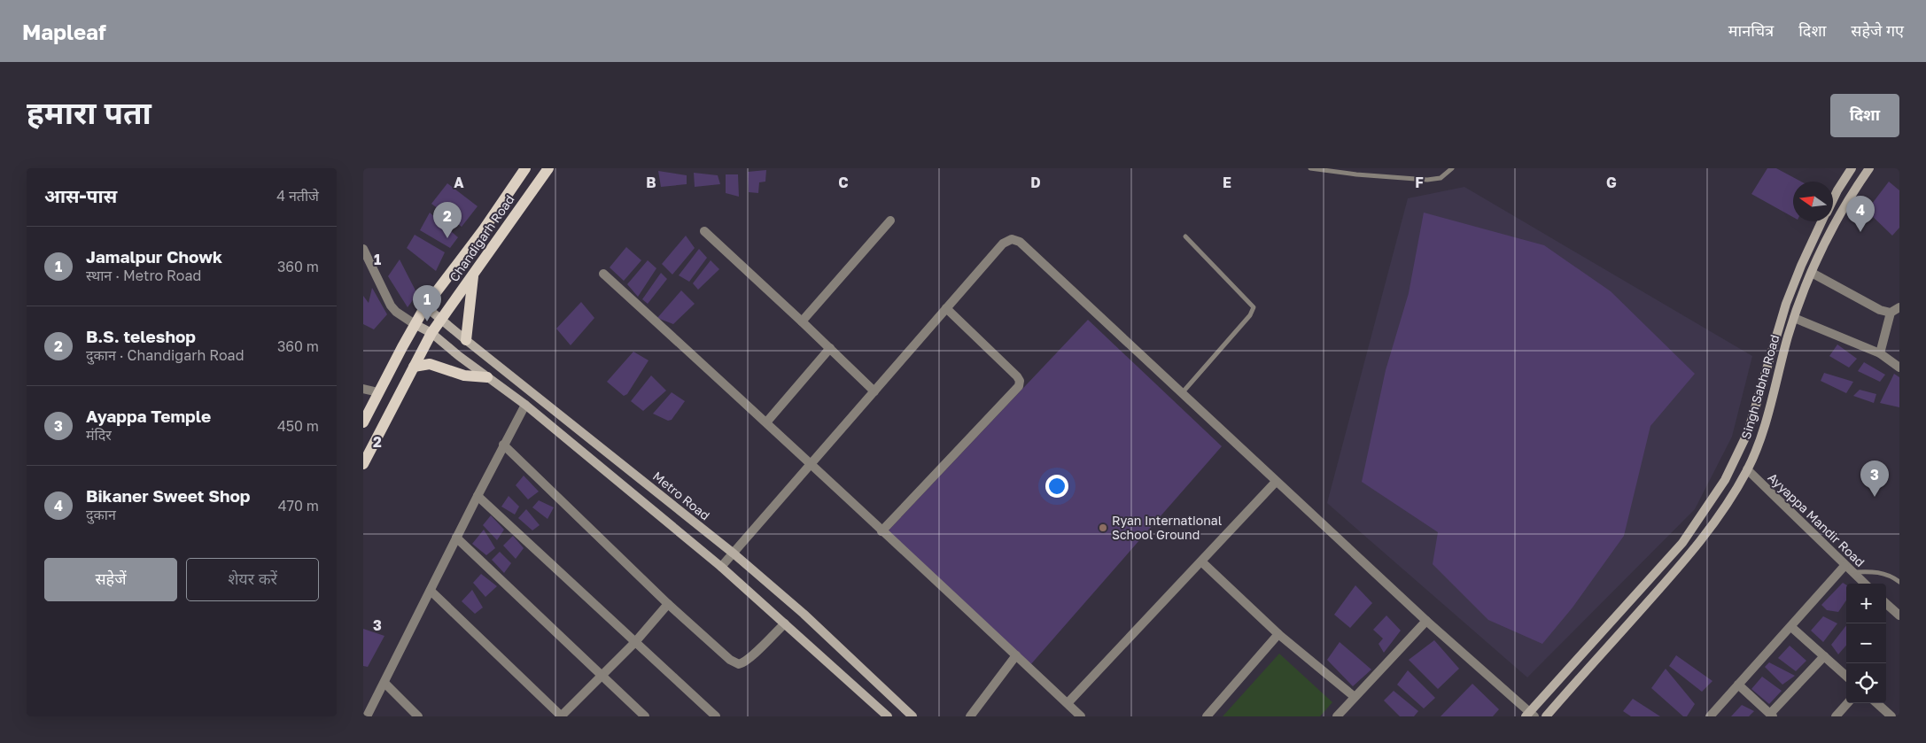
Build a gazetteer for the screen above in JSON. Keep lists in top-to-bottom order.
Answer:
{
  "streets": {
    "main road": ["Chandigarh Road"],
    "street": ["Singh Sabha Road", "Metro Road", "Ayyappa Mandir Road"]
  },
  "crossings": [
    ["Chandigarh Road", "Metro Road"],
    ["Singh Sabha Road", "Ayyappa Mandir Road"]
  ],
  "places": ["Ryan International School Ground"],
  "north": "left",
  "page": {
    "header": "Mapleaf",
    "nav": ["मानचित्र", "दिशा", "सहेजे गए"],
    "title": "हमारा पता",
    "buttons": [
      "दिशा",
      ["सहेजें", "शेयर करें"]
    ],
    "heading": ["आस-पास", "4 नतीजे"],
    "pins": [
      "4",
      "2",
      "1",
      "3"
    ],
    "list": [
      {
        "mark": "1",
        "name": "Jamalpur Chowk",
        "note": "स्थान · Metro Road",
        "value": "360 m"
      },
      {
        "mark": "2",
        "name": "B.S. teleshop",
        "note": "दुकान · Chandigarh Road",
        "value": "360 m"
      },
      {
        "mark": "3",
        "name": "Ayappa Temple",
        "note": "मंदिर",
        "value": "450 m"
      },
      {
        "mark": "4",
        "name": "Bikaner Sweet Shop",
        "note": "दुकान",
        "value": "470 m"
      }
    ],
    "map_buttons": ["+", "−"]
  },
  "grid": {
    "columns": [
      "A",
      "B",
      "C",
      "D",
      "E",
      "F",
      "G"
    ],
    "rows": ["1", "2", "3"]
  }
}
